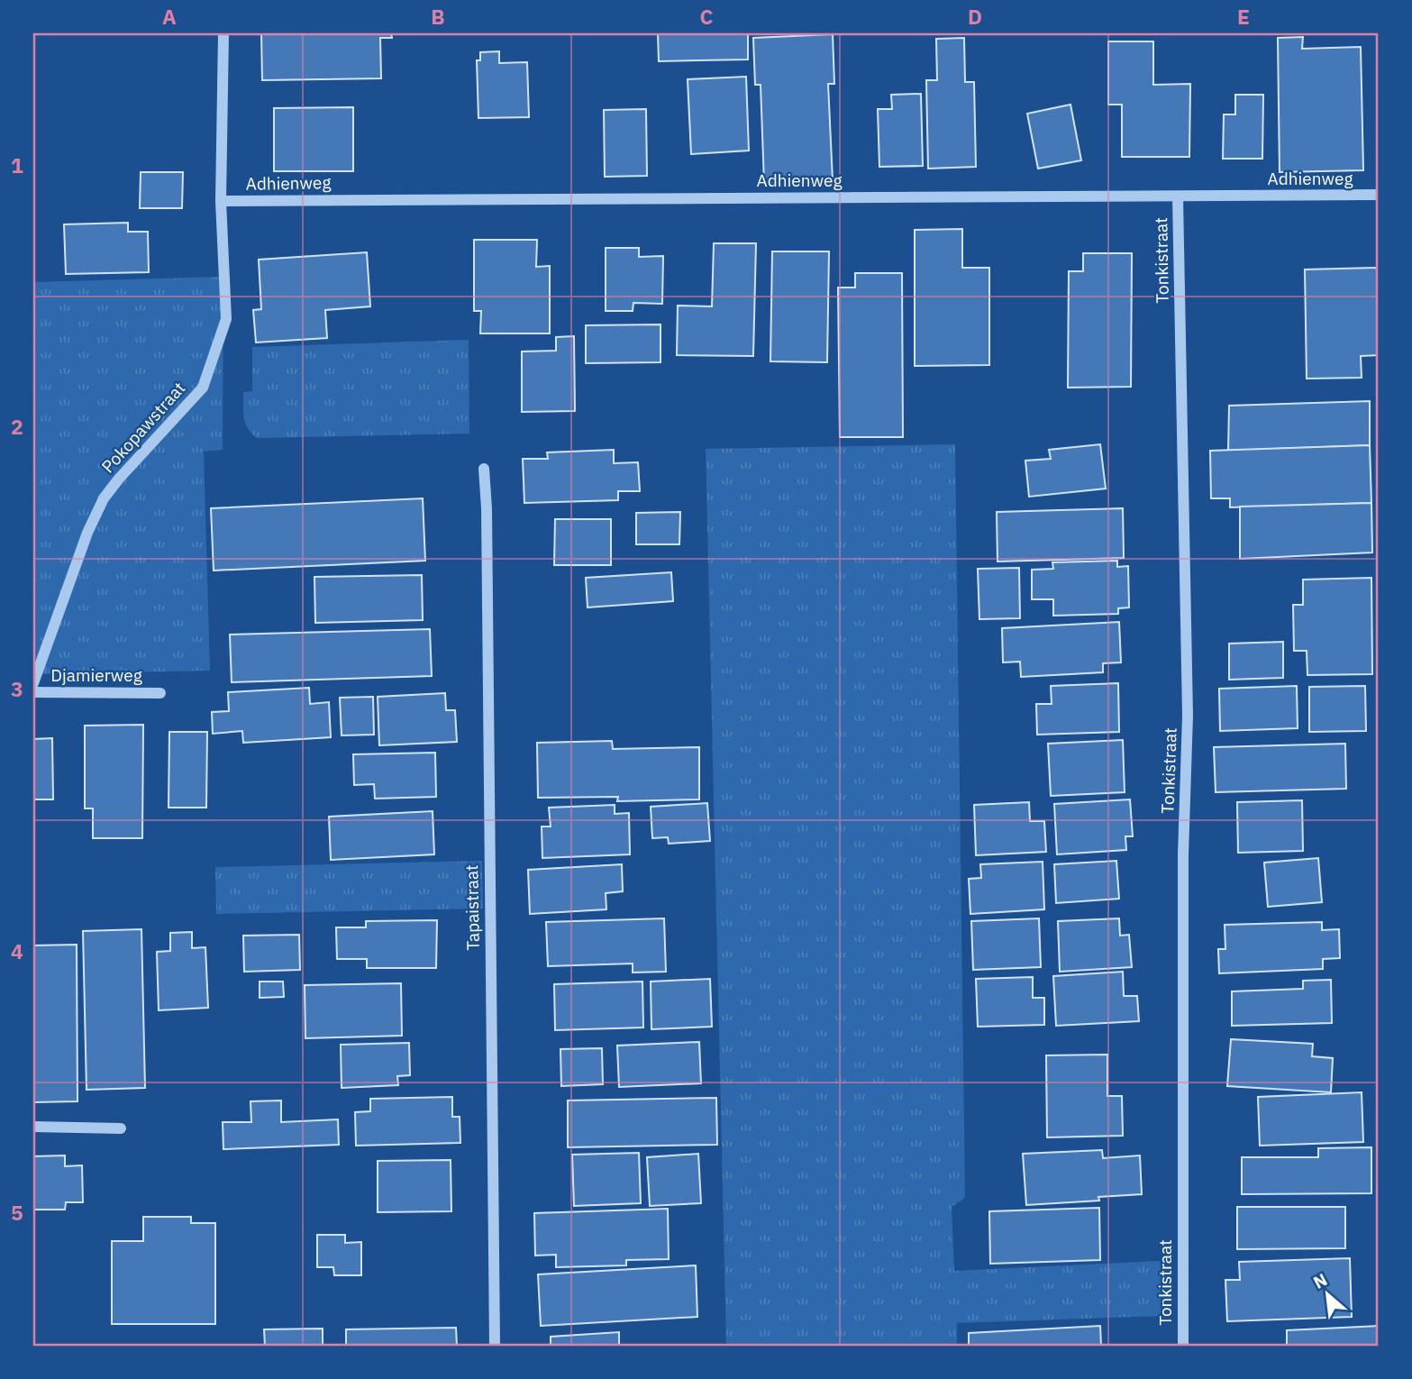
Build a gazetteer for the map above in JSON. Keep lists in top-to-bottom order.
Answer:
{
  "streets": {
    "street": [
      "Adhienweg",
      "Tonkistraat",
      "Pokopawstraat",
      "Djamierweg",
      "Tapaistraat"
    ]
  },
  "crossings": [
    ["Adhienweg", "Tonkistraat"],
    ["Adhienweg", "Pokopawstraat"]
  ],
  "north": "top left",
  "grid": {
    "columns": [
      "A",
      "B",
      "C",
      "D",
      "E"
    ],
    "rows": [
      "1",
      "2",
      "3",
      "4",
      "5"
    ]
  }
}
